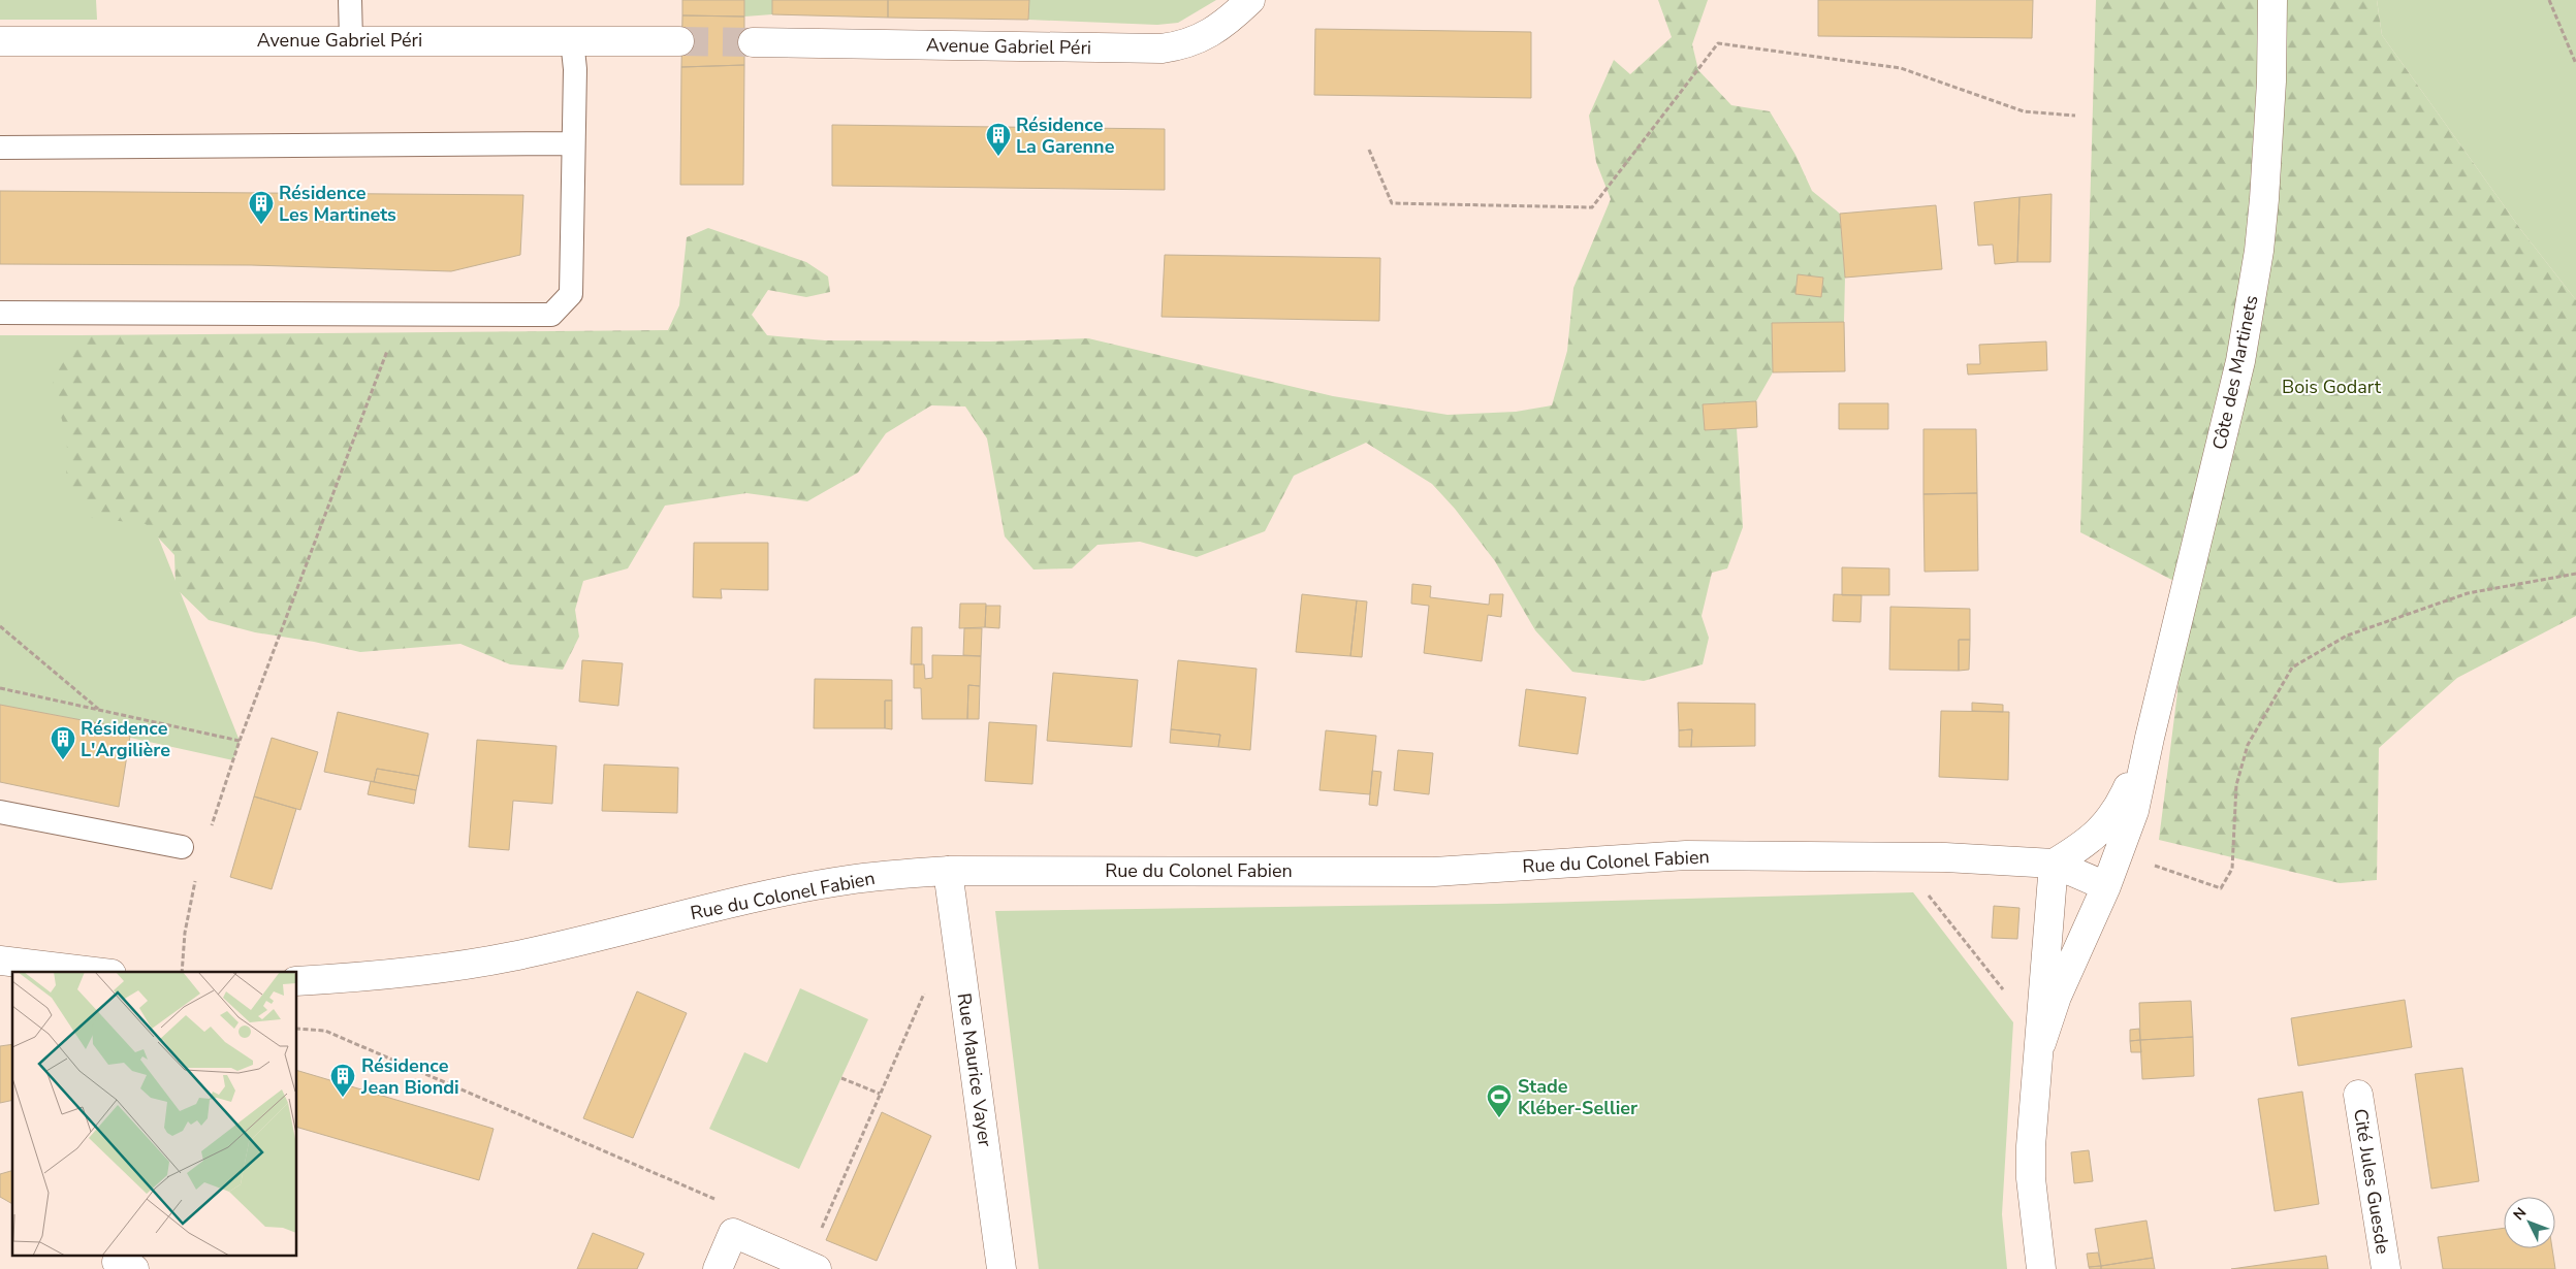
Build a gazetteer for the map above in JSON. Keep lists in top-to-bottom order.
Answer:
{
  "streets": {
    "street": [
      "Avenue Gabriel Péri",
      "Côte des Martinets",
      "Rue du Colonel Fabien",
      "Rue Maurice Vayer",
      "Cité Jules Guesde"
    ]
  },
  "crossings": [
    ["Côte des Martinets", "Rue du Colonel Fabien"],
    ["Rue du Colonel Fabien", "Rue Maurice Vayer"]
  ],
  "parks": ["Bois Godart"],
  "places": {
    "building": [
      "Résidence La Garenne",
      "Résidence Les Martinets",
      "Résidence L'Argilière",
      "Résidence Jean Biondi"
    ],
    "sports": ["Stade Kléber-Sellier"]
  },
  "north": "top left"
}
